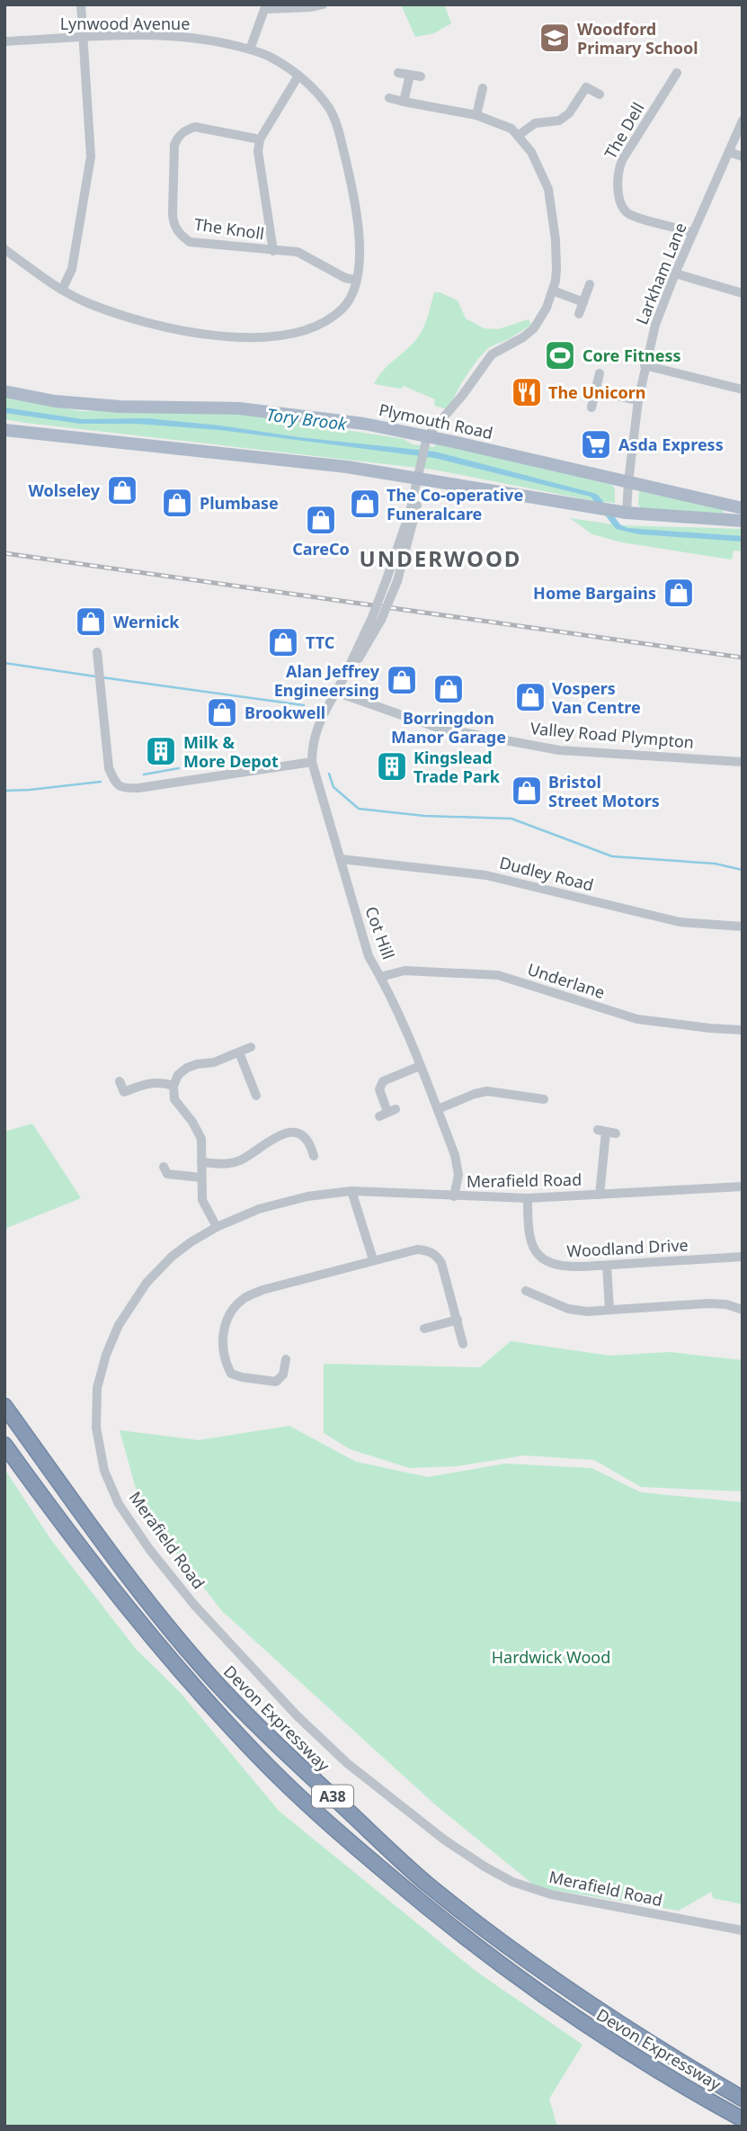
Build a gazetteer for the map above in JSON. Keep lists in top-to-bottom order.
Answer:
{
  "streets": {
    "highway": ["Devon Expressway", "A38"],
    "main road": ["Plymouth Road"],
    "street": [
      "Lynwood Avenue",
      "The Dell",
      "The Knoll",
      "Larkham Lane",
      "Valley Road Plympton",
      "Dudley Road",
      "Cot Hill",
      "Underlane",
      "Merafield Road",
      "Woodland Drive"
    ]
  },
  "crossings": [
    ["Lynwood Avenue", "The Knoll"],
    ["The Dell", "Larkham Lane"],
    ["Larkham Lane", "Plymouth Road"],
    ["Plymouth Road", "Cot Hill"],
    ["Valley Road Plympton", "Cot Hill"],
    ["Dudley Road", "Cot Hill"],
    ["Cot Hill", "Underlane"],
    ["Cot Hill", "Merafield Road"],
    ["Merafield Road", "Woodland Drive"]
  ],
  "districts": ["UNDERWOOD"],
  "water": ["Tory Brook"],
  "parks": ["Hardwick Wood"],
  "places": {
    "school or university": ["Woodford Primary School"],
    "sports": ["Core Fitness"],
    "restaurant": ["The Unicorn"],
    "supermarket": ["Asda Express"],
    "shop": [
      "Wolseley",
      "Plumbase",
      "The Co-operative Funeralcare",
      "CareCo",
      "Home Bargains",
      "Wernick",
      "TTC",
      "Alan Jeffrey Engineersing",
      "Borringdon Manor Garage",
      "Vospers Van Centre",
      "Brookwell",
      "Bristol Street Motors"
    ],
    "building": ["Milk & More Depot", "Kingslead Trade Park"]
  }
}
